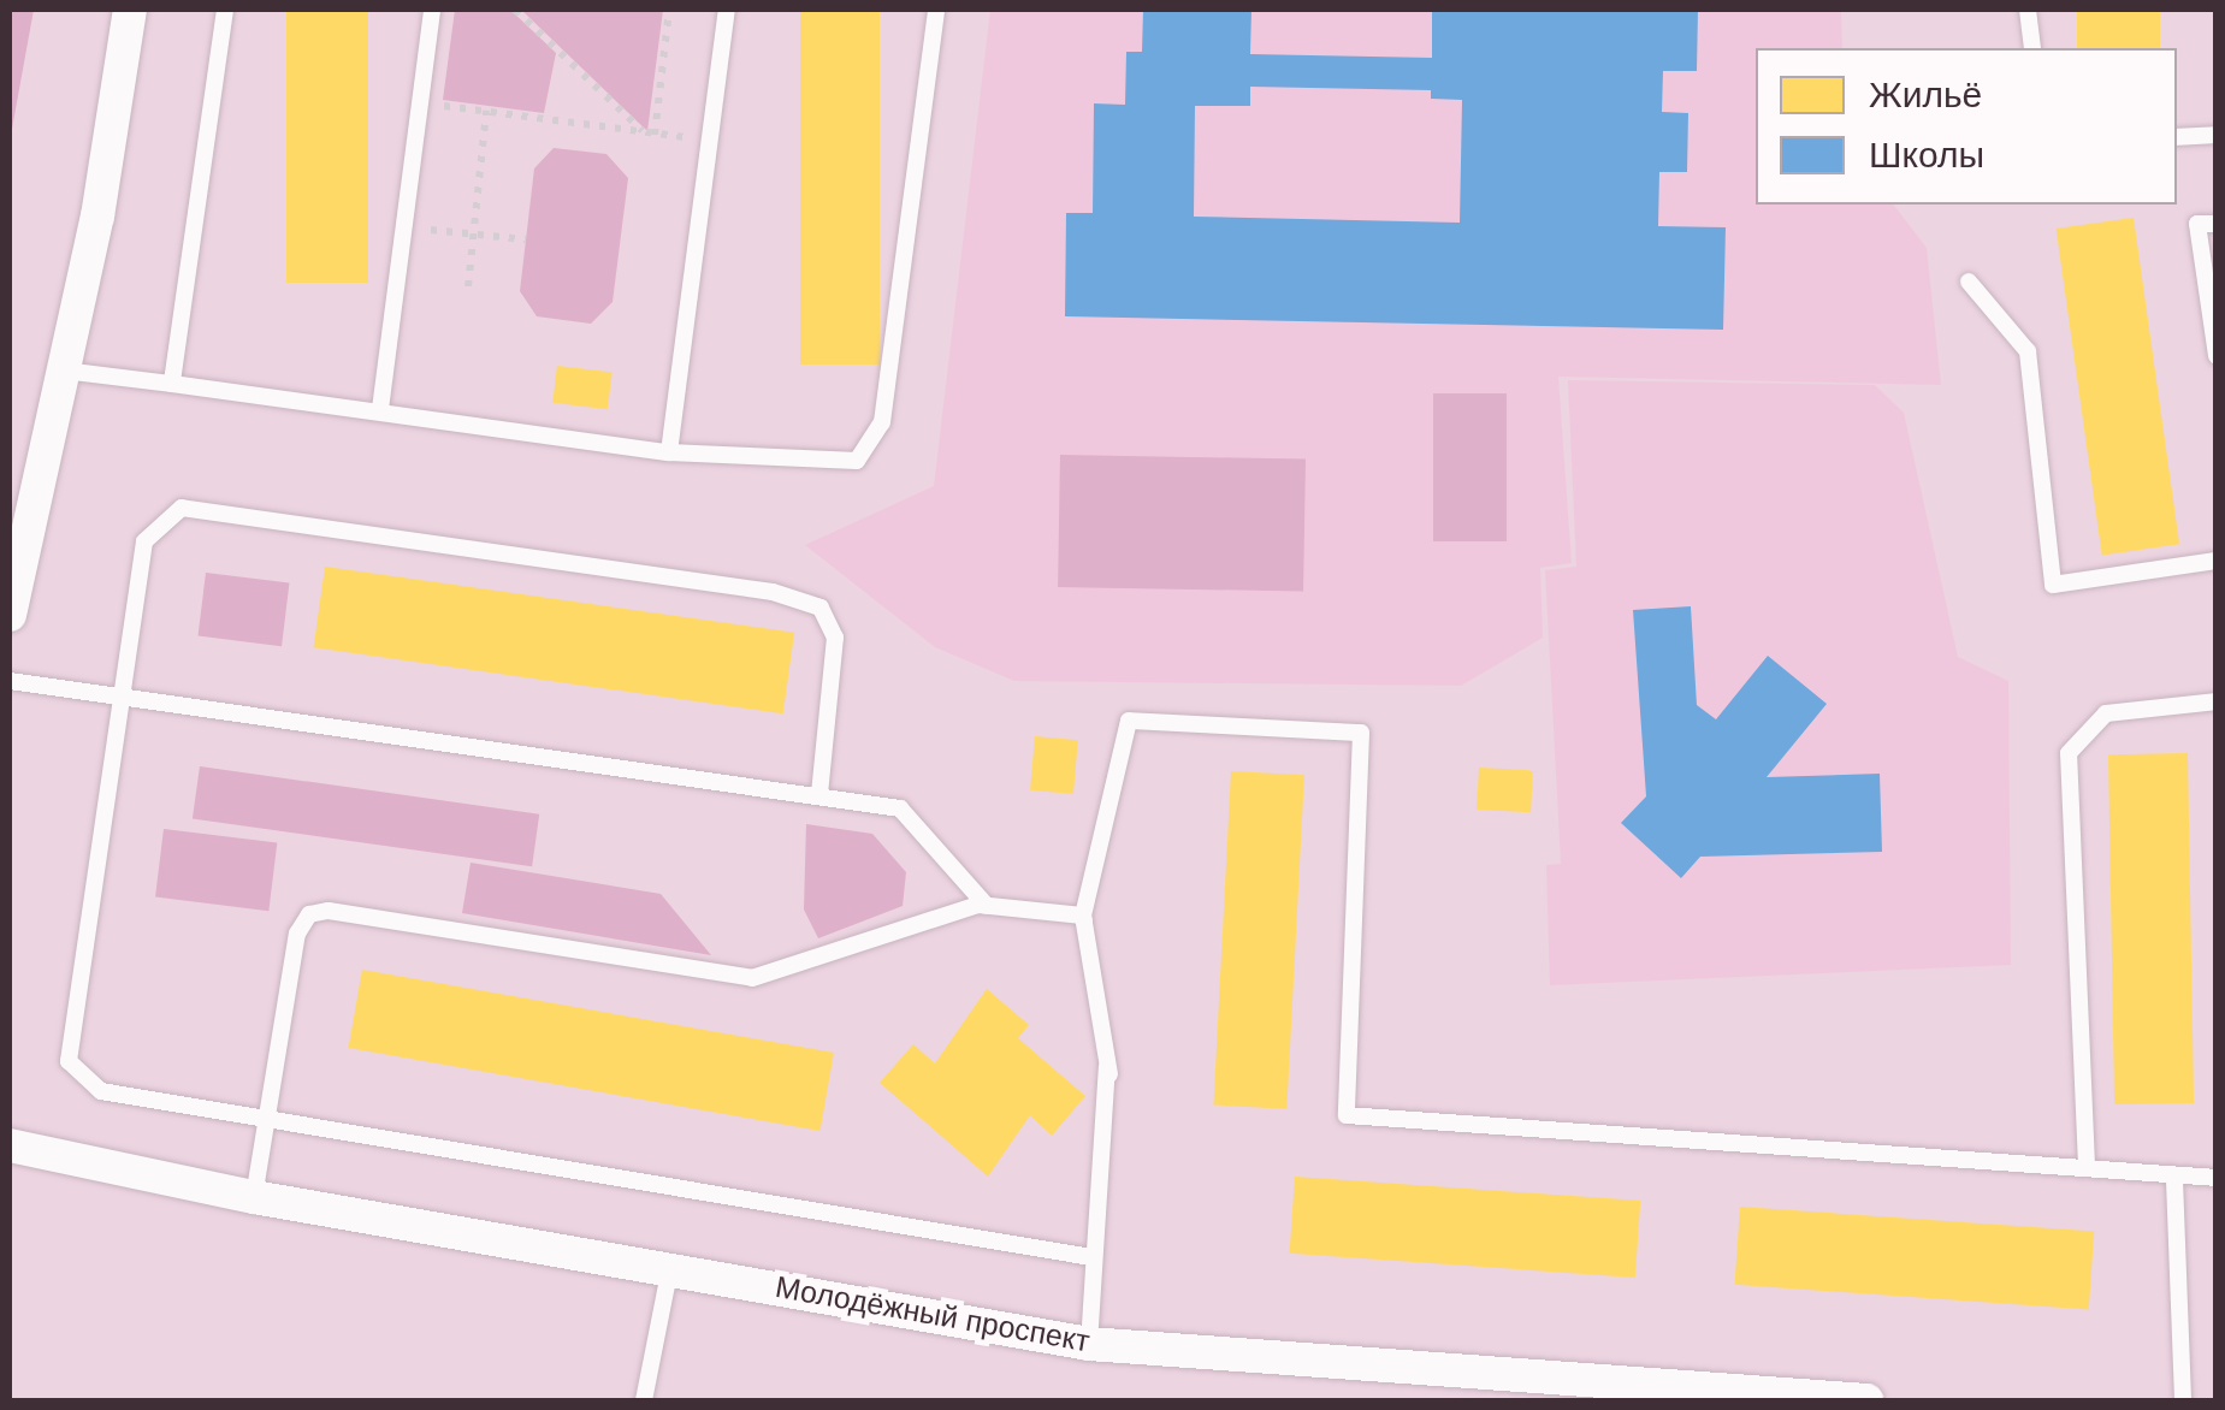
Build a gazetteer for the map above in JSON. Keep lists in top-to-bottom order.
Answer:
{
  "streets": {
    "street": ["Молодёжный проспект"]
  },
  "legend": ["Жильё", "Школы"]
}
